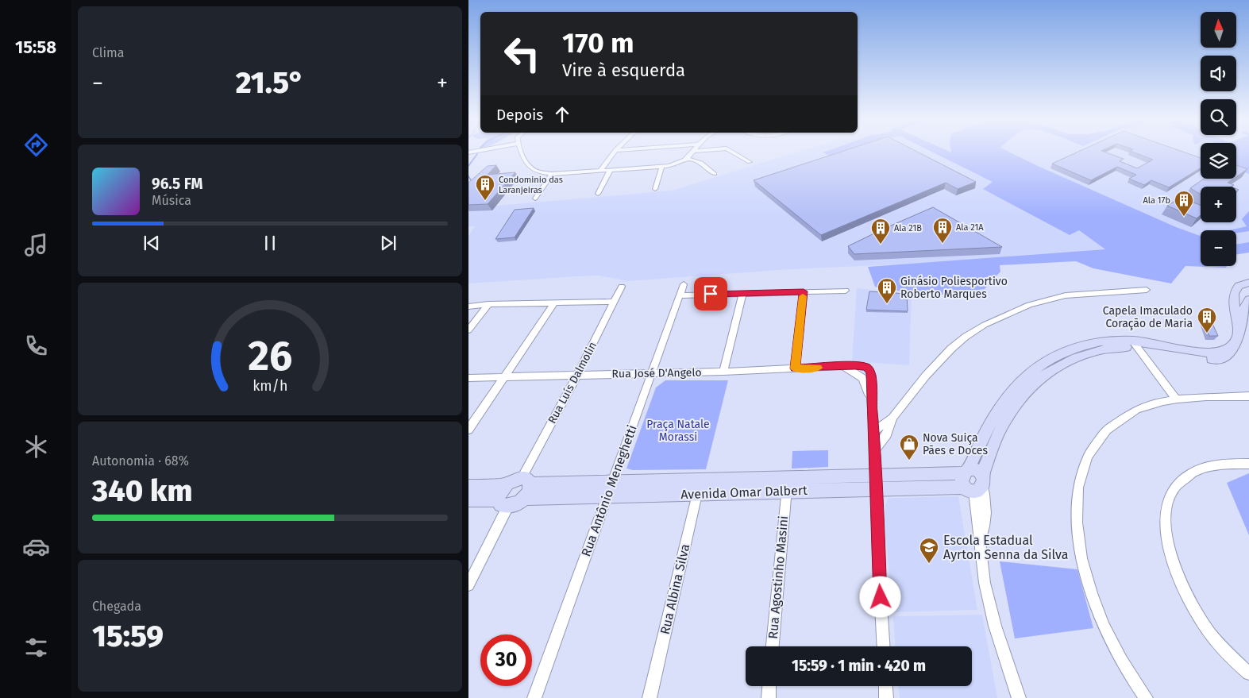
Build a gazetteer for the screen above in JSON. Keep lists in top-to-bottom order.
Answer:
{
  "streets": {
    "street": [
      "Rua José D'Angelo",
      "Rua Luís Dalmolin",
      "Rua Antônio Meneghetti",
      "Avenida Omar Dalbert",
      "Rua Agostinho Masini",
      "Rua Albina Silva"
    ]
  },
  "crossings": [
    ["Rua José D'Angelo", "Rua Luís Dalmolin"],
    ["Rua José D'Angelo", "Rua Antônio Meneghetti"],
    ["Rua Luís Dalmolin", "Avenida Omar Dalbert"],
    ["Rua Antônio Meneghetti", "Avenida Omar Dalbert"],
    ["Avenida Omar Dalbert", "Rua Agostinho Masini"],
    ["Avenida Omar Dalbert", "Rua Albina Silva"]
  ],
  "parks": ["Praça Natale Morassi"],
  "places": {
    "building": [
      "Condominio das Laranjeiras",
      "Ala 17b",
      "Ala 21A",
      "Ala 21B",
      "Ginásio Poliesportivo Roberto Marques",
      "Capela Imaculado Coração de Maria"
    ],
    "shop": ["Nova Suiça Pães e Doces"],
    "school or university": ["Escola Estadual Ayrton Senna da Silva"]
  },
  "north": "top",
  "page": {
    "tabs": "15:58",
    "tile": [
      "Clima",
      ["Autonomia · 68%", "340 km"],
      ["Chegada", "15:59"]
    ],
    "map_buttons": ["+", "−"],
    "turn": ["170 m", "Vire à esquerda"],
    "heat": ["−", "21.5°", "+"],
    "then": "Depois",
    "song": ["96.5 FM", "Música"],
    "limit": "30",
    "trip": "15:59 · 1 min · 420 m",
    "gauge": ["26", "km/h"]
  }
}
